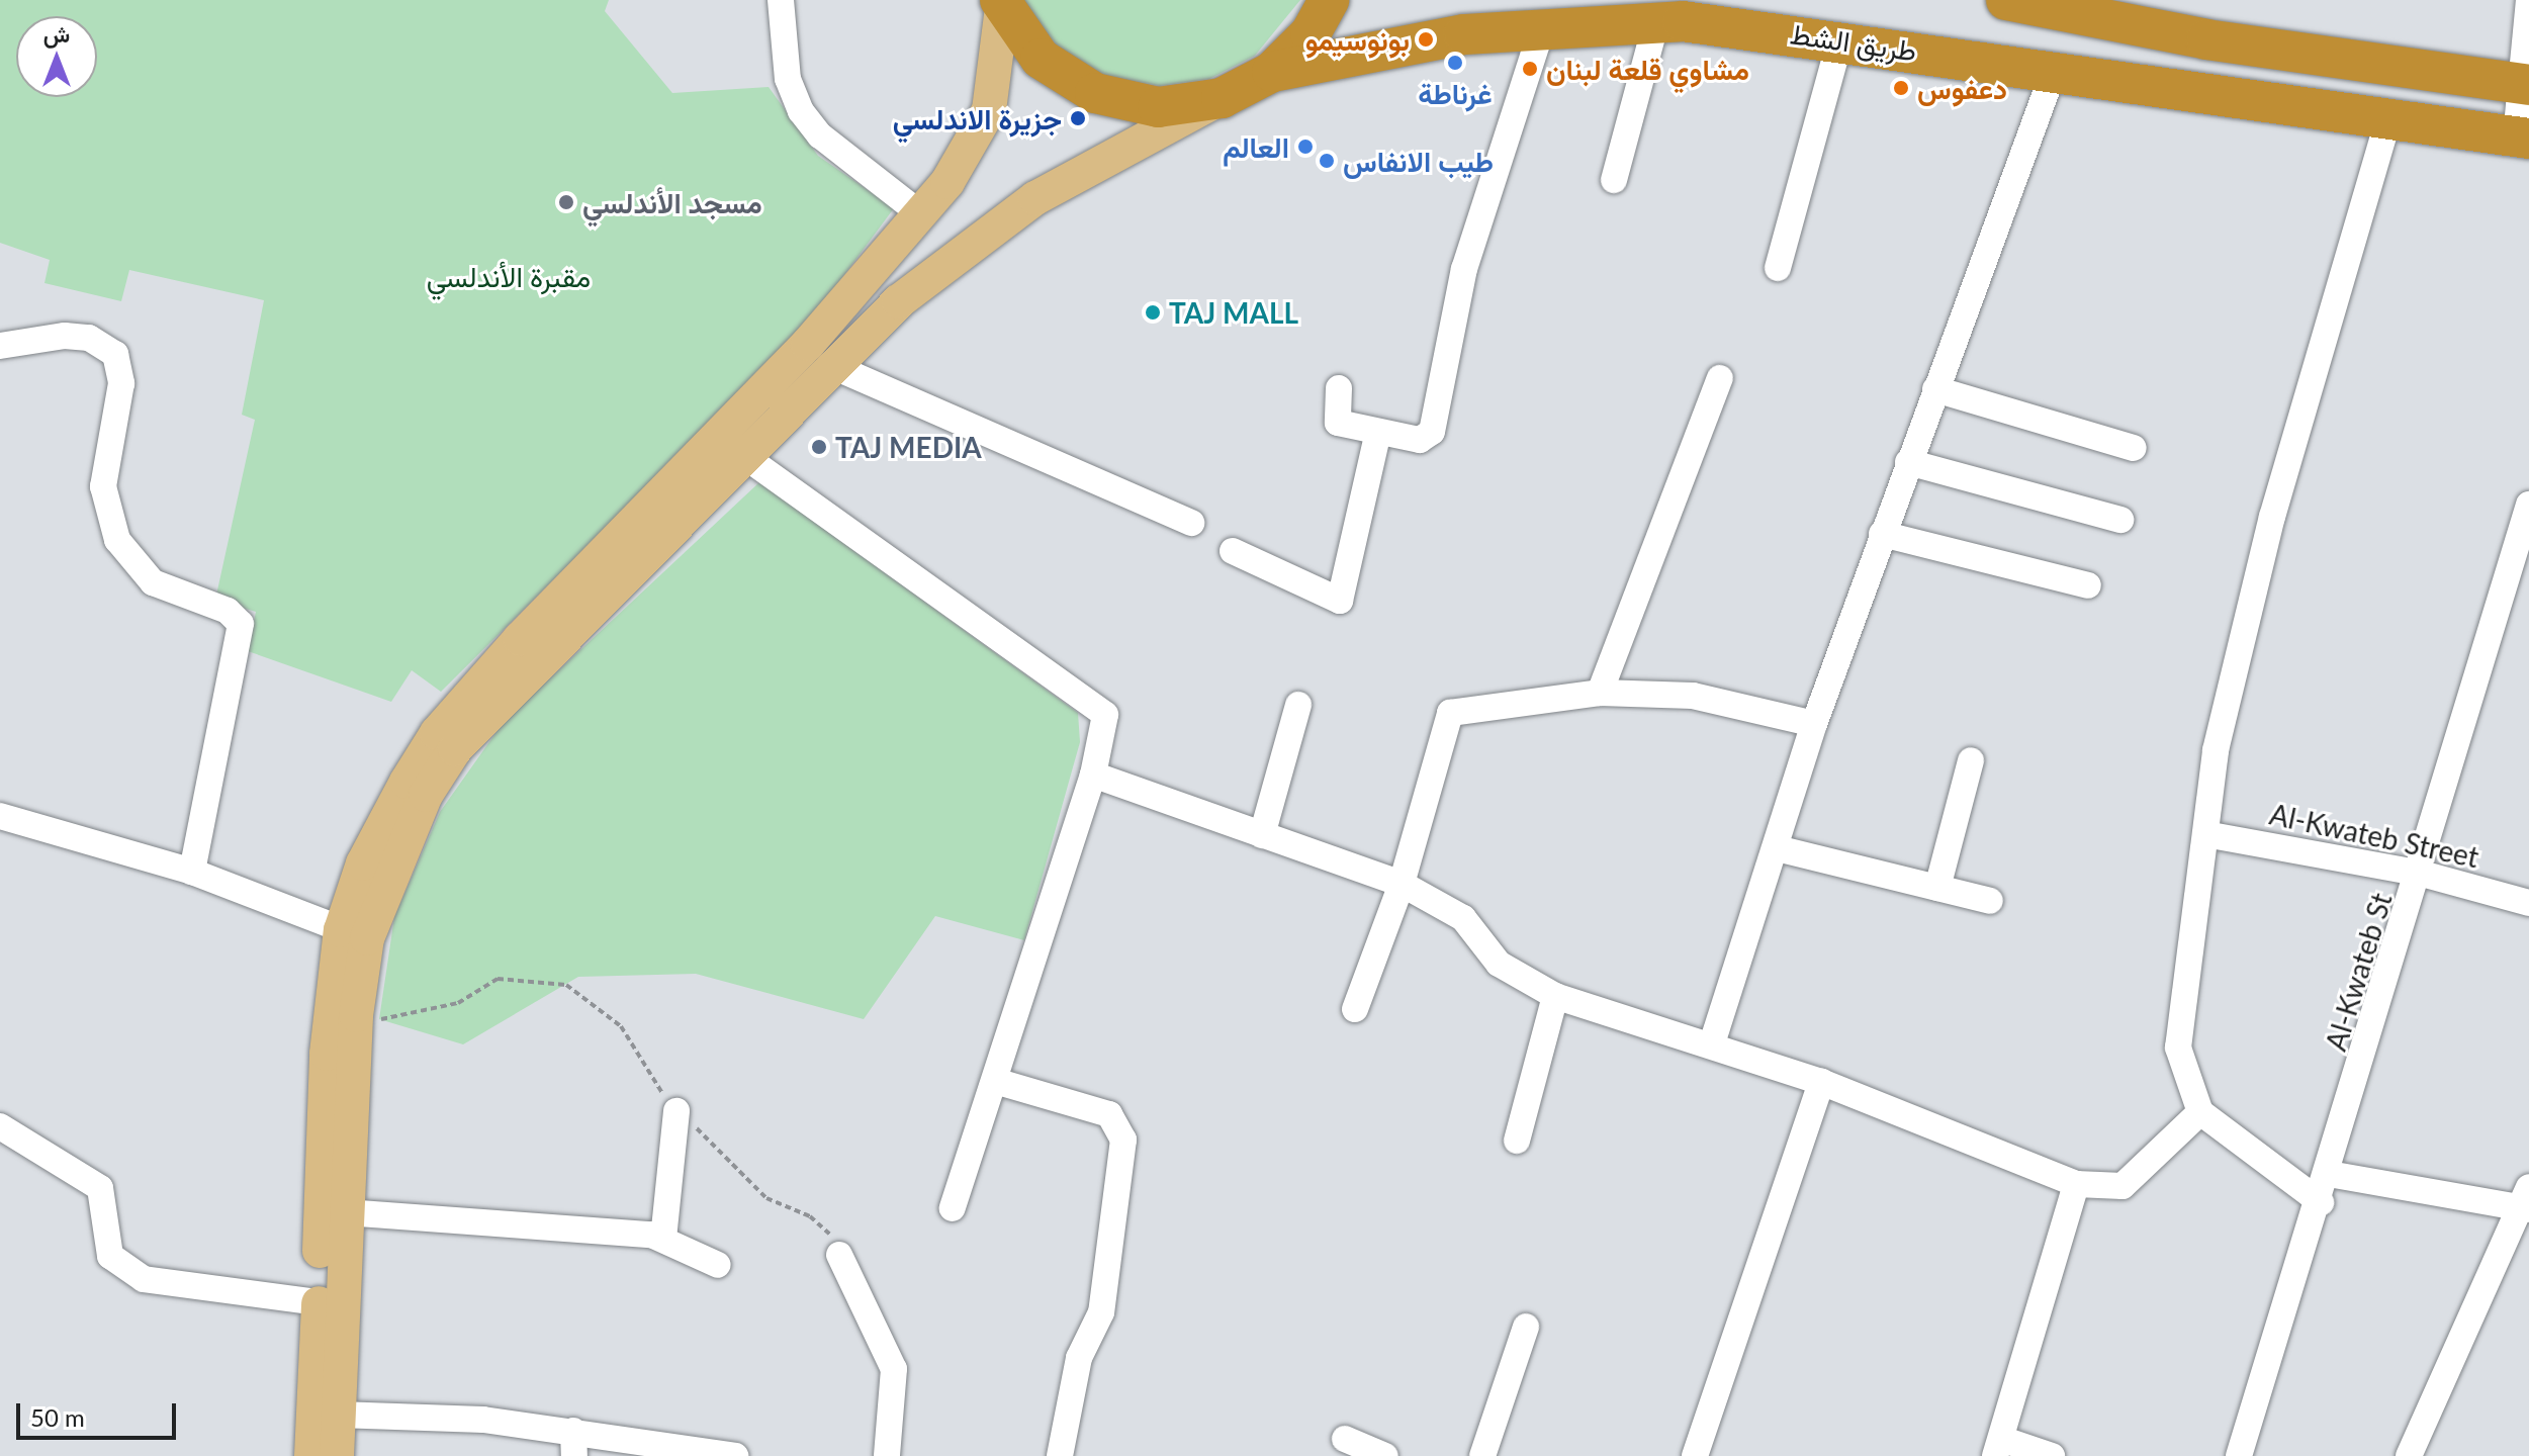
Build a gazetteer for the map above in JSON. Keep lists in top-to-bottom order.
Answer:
{
  "streets": {
    "highway": ["طريق الشط"],
    "street": ["Al-Kwateb Street", "Al-Kwateb St"]
  },
  "crossings": [
    ["Al-Kwateb Street", "Al-Kwateb St"]
  ],
  "parks": ["مقبرة الأندلسي"],
  "places": [
    "بونوسيمو",
    "غرناطة",
    "مشاوي قلعة لبنان",
    "دعفوس",
    "جزيرة الاندلسي",
    "العالم",
    "طيب الانفاس",
    "مسجد الأندلسي",
    "TAJ MALL",
    "TAJ MEDIA"
  ],
  "scale_bar": "50 m",
  "north": "top"
}
